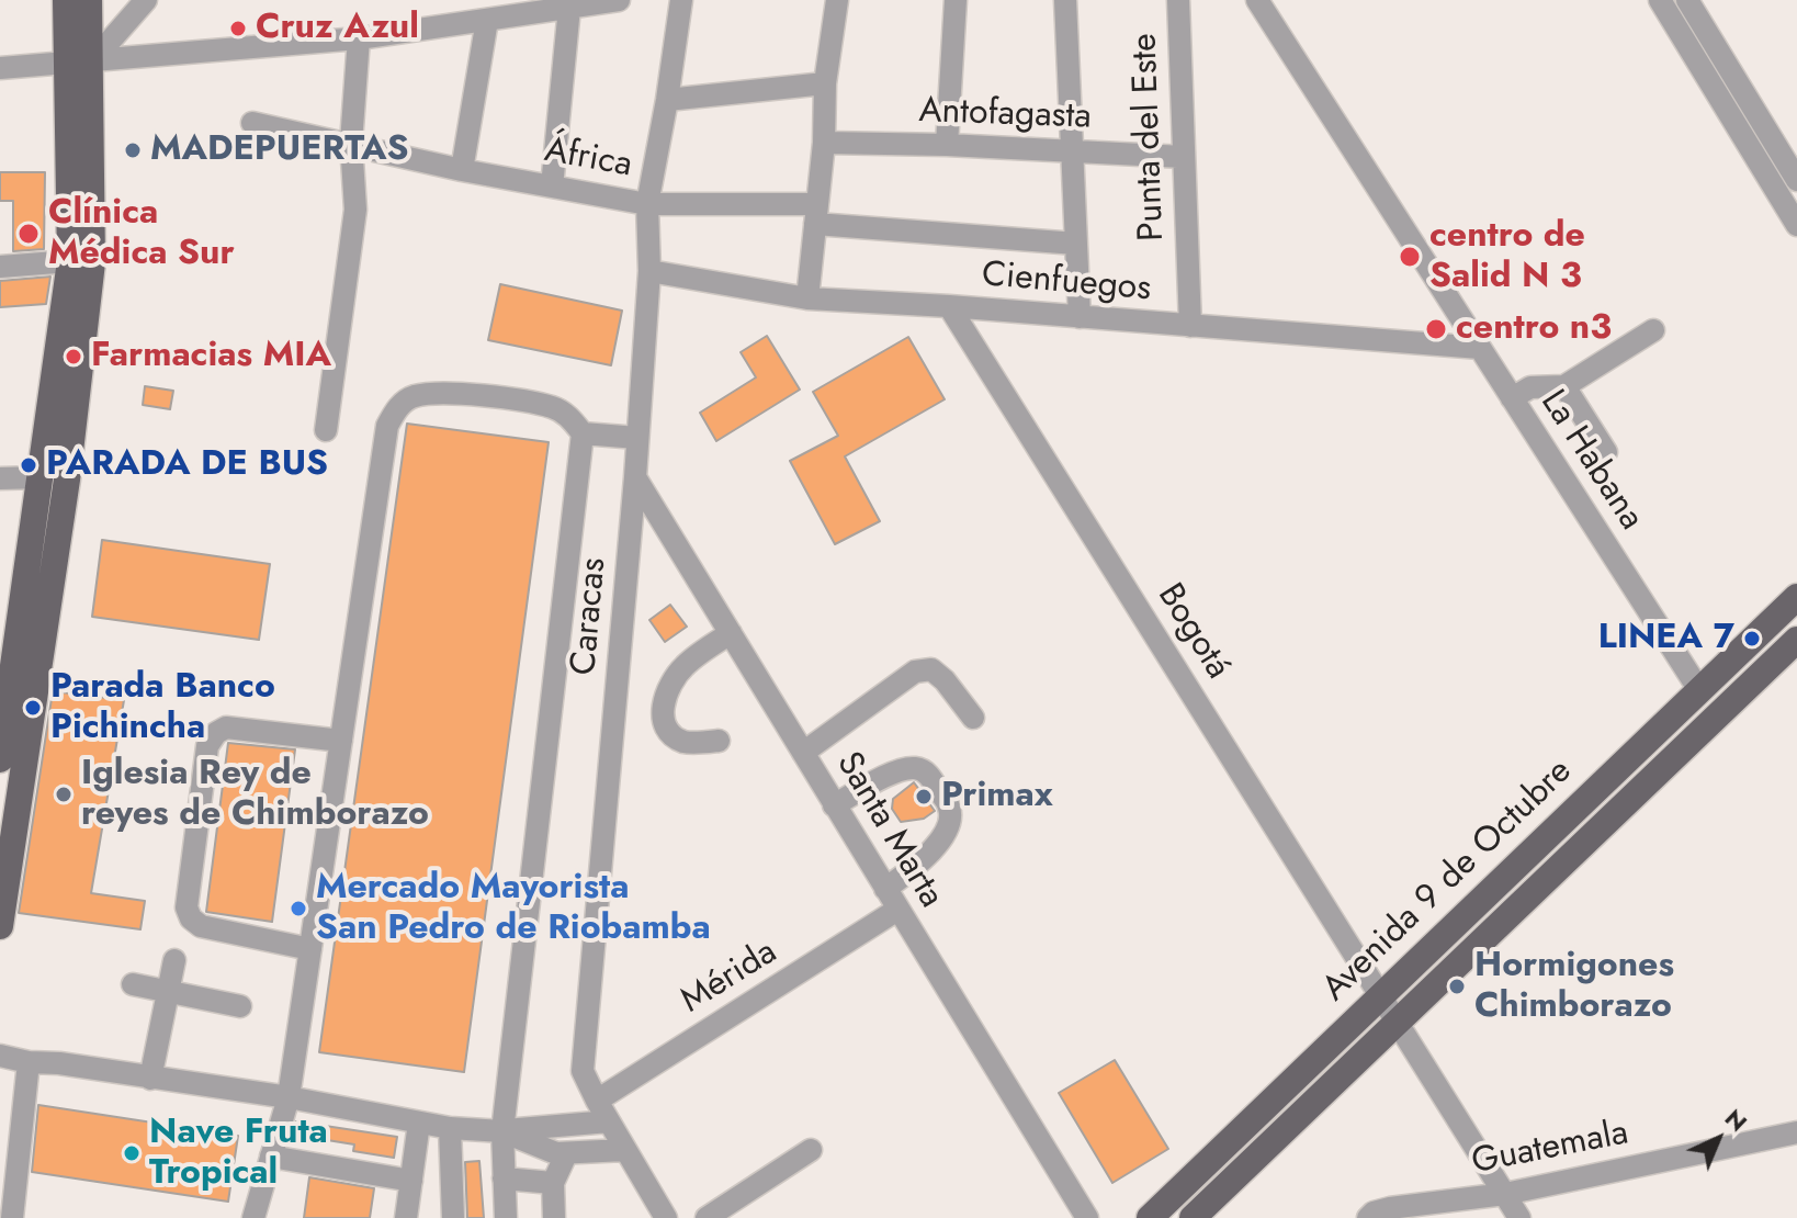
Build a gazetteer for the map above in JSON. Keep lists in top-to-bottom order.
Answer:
{
  "streets": {
    "main road": ["Avenida 9 de Octubre"],
    "street": [
      "Antofagasta",
      "Punta del Este",
      "África",
      "Cienfuegos",
      "La Habana",
      "Caracas",
      "Bogotá",
      "Santa Marta",
      "Mérida",
      "Guatemala"
    ]
  },
  "crossings": [
    ["Antofagasta", "Punta del Este"],
    ["Punta del Este", "Cienfuegos"],
    ["África", "Caracas"],
    ["Cienfuegos", "La Habana"],
    ["Cienfuegos", "Caracas"],
    ["Cienfuegos", "Bogotá"],
    ["La Habana", "Avenida 9 de Octubre"],
    ["Caracas", "Santa Marta"],
    ["Caracas", "Mérida"],
    ["Bogotá", "Avenida 9 de Octubre"],
    ["Santa Marta", "Mérida"]
  ],
  "places": [
    "Cruz Azul",
    "MADEPUERTAS",
    "Clínica Médica Sur",
    "centro de Salid N 3",
    "centro n3",
    "Farmacias MIA",
    "PARADA DE BUS",
    "LINEA 7",
    "Parada Banco Pichincha",
    "Iglesia Rey de reyes de Chimborazo",
    "Primax",
    "Mercado Mayorista San Pedro de Riobamba",
    "Hormigones Chimborazo",
    "Nave Fruta Tropical"
  ],
  "north": "top right"
}
